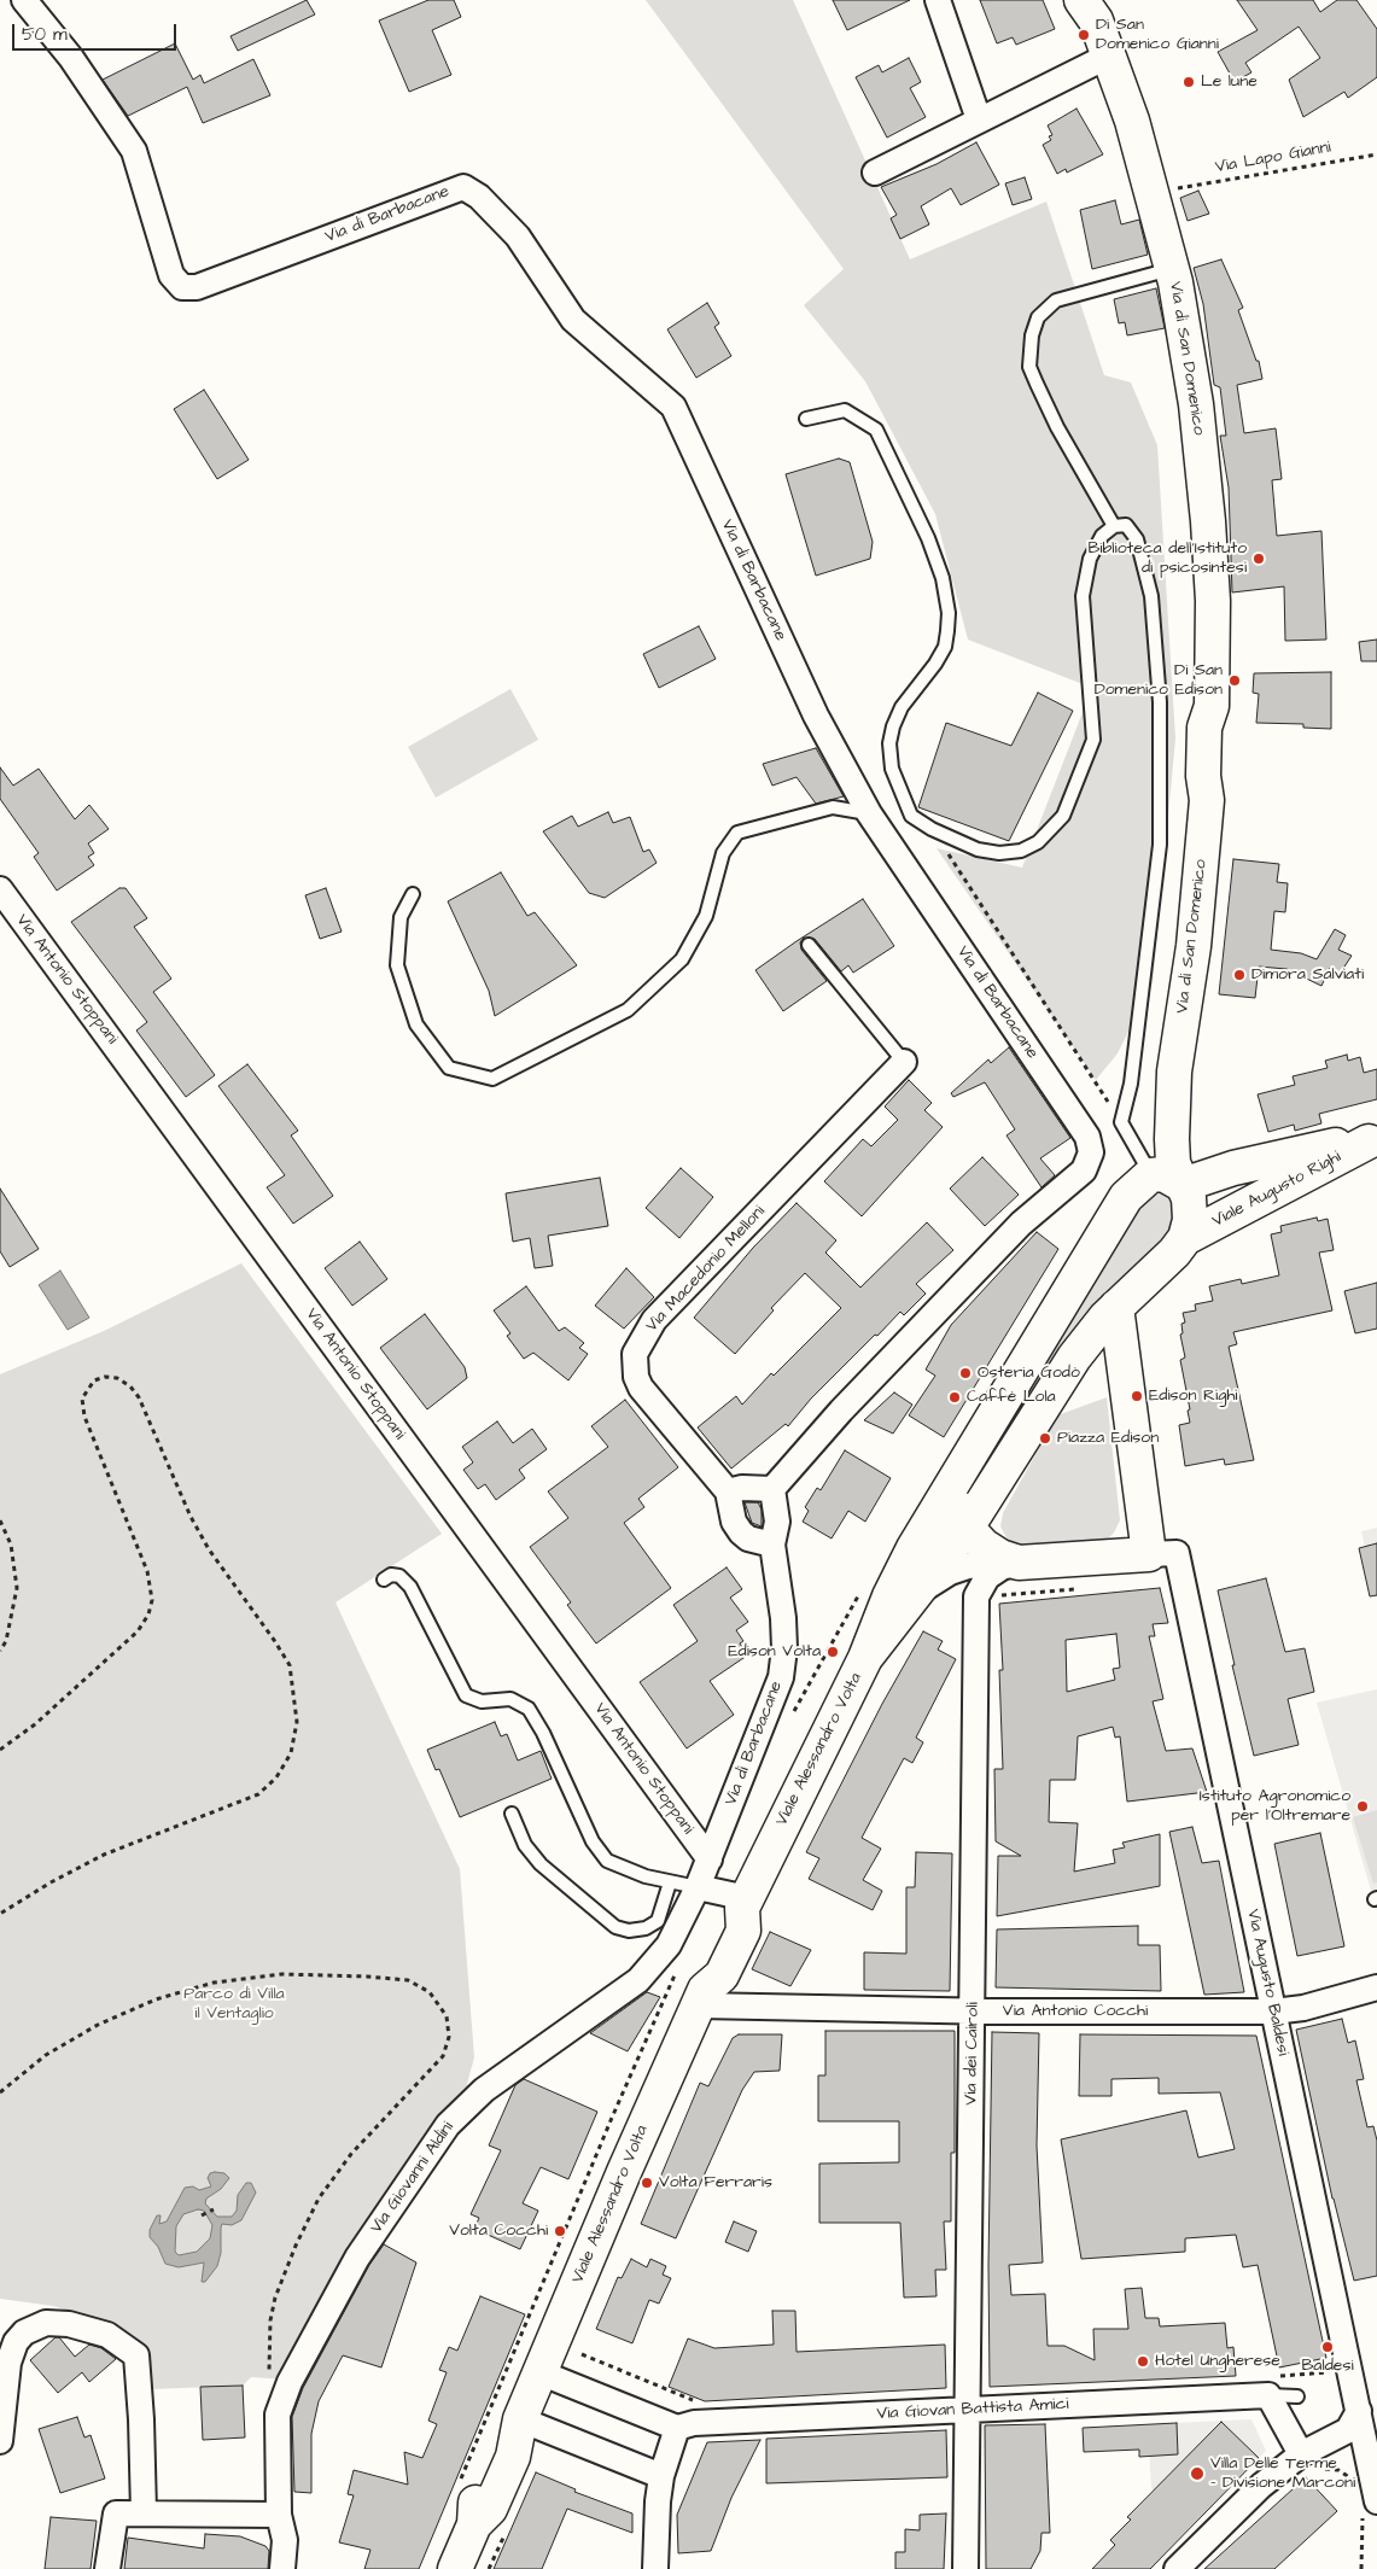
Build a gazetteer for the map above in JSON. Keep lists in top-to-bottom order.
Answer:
{
  "streets": {
    "main road": ["Via di San Domenico", "Viale Augusto Righi", "Viale Alessandro Volta"],
    "street": [
      "Via di Barbacane",
      "Via Antonio Stoppani",
      "Via Macedonio Melloni",
      "Via Augusto Baldesi",
      "Via Antonio Cocchi",
      "Via dei Cairoli",
      "Via Giovanni Aldini",
      "Via Giovan Battista Amici"
    ],
    "path": ["Via Lapo Gianni"]
  },
  "crossings": [
    ["Via di Barbacane", "Via Antonio Stoppani"],
    ["Via di Barbacane", "Via Macedonio Melloni"],
    ["Via di Barbacane", "Via Giovanni Aldini"],
    ["Via di San Domenico", "Viale Augusto Righi"],
    ["Via di San Domenico", "Viale Alessandro Volta"],
    ["Viale Alessandro Volta", "Via Antonio Cocchi"],
    ["Via Augusto Baldesi", "Via Antonio Cocchi"],
    ["Via Antonio Cocchi", "Via dei Cairoli"],
    ["Via dei Cairoli", "Via Giovan Battista Amici"]
  ],
  "parks": ["Parco di Villa il Ventaglio"],
  "places": [
    "Di San Domenico Gianni",
    "Le lune",
    "Biblioteca dell'Istituto di psicosintesi",
    "Di San Domenico Edison",
    "Dimora Salviati",
    "Osteria Godò",
    "Edison Righi",
    "Caffè Lola",
    "Piazza Edison",
    "Edison Volta",
    "Istituto Agronomico per l'Oltremare",
    "Volta Ferraris",
    "Volta Cocchi",
    "Baldesi",
    "Hotel Ungherese",
    "Villa Delle Terme - Divisione Marconi"
  ],
  "scale_bar": "50 m"
}
